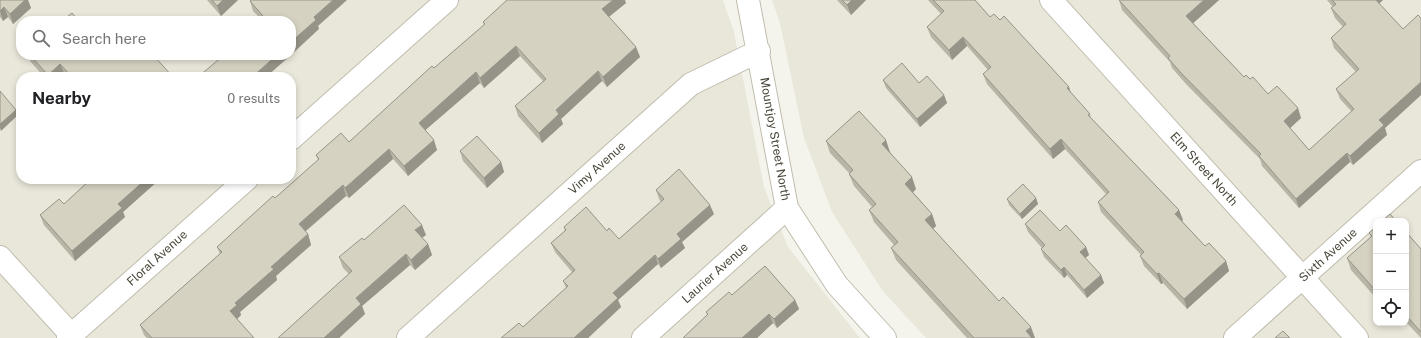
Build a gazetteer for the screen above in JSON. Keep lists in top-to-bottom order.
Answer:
{
  "streets": {
    "street": [
      "Mountjoy Street North",
      "Vimy Avenue",
      "Elm Street North",
      "Sixth Avenue",
      "Floral Avenue",
      "Laurier Avenue"
    ]
  },
  "crossings": [
    ["Mountjoy Street North", "Vimy Avenue"],
    ["Mountjoy Street North", "Laurier Avenue"],
    ["Elm Street North", "Sixth Avenue"]
  ],
  "page": {
    "search": "Search here",
    "heading": ["Nearby", "0 results"],
    "map_buttons": ["+", "−"]
  }
}
